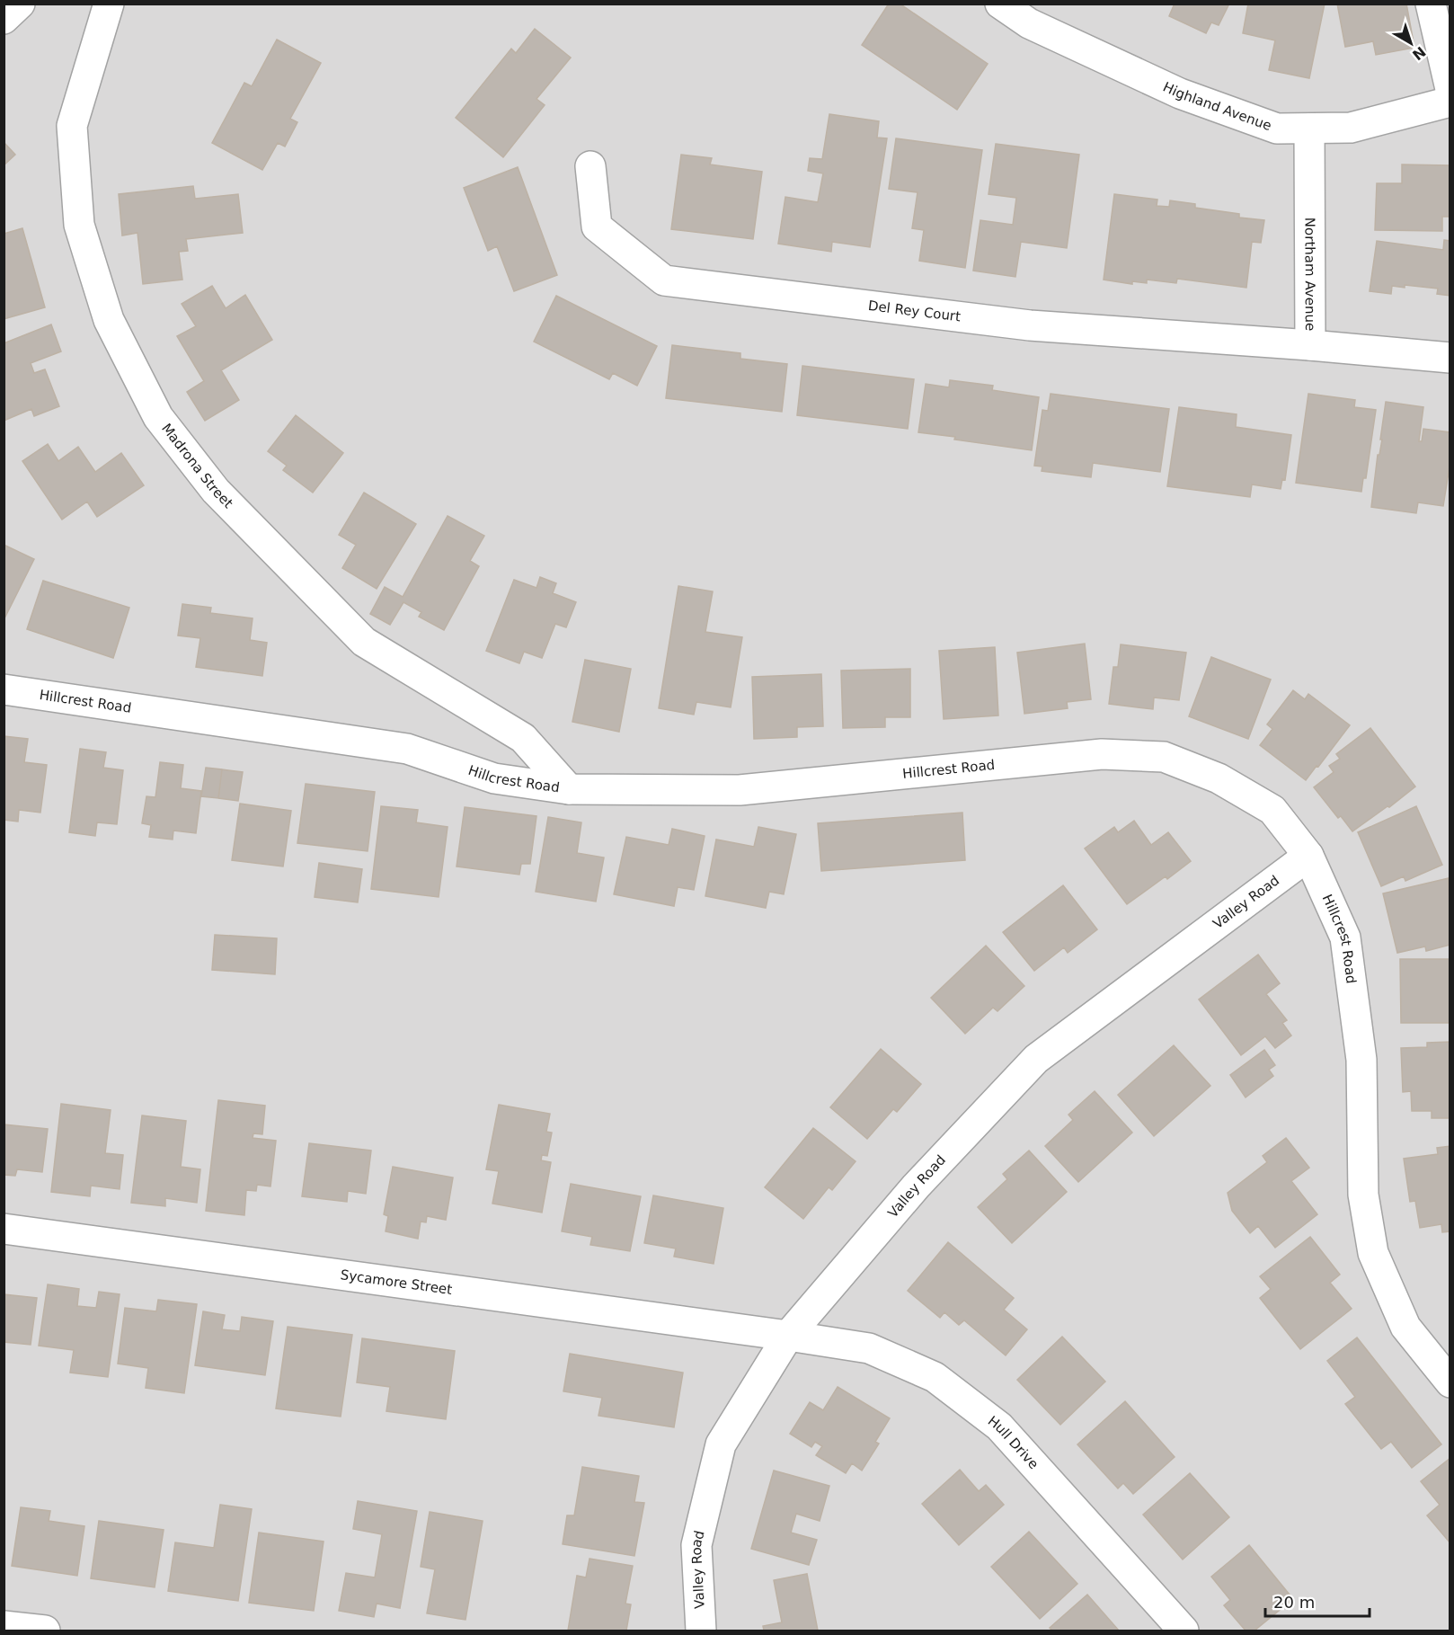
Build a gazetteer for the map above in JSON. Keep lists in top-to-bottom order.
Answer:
{
  "streets": {
    "street": [
      "Highland Avenue",
      "Northam Avenue",
      "Del Rey Court",
      "Madrona Street",
      "Hillcrest Road",
      "Valley Road",
      "Sycamore Street",
      "Hull Drive"
    ]
  },
  "crossings": [
    ["Highland Avenue", "Northam Avenue"],
    ["Northam Avenue", "Del Rey Court"],
    ["Madrona Street", "Hillcrest Road"],
    ["Hillcrest Road", "Valley Road"],
    ["Valley Road", "Sycamore Street"],
    ["Valley Road", "Hull Drive"],
    ["Sycamore Street", "Hull Drive"]
  ],
  "scale_bar": "20 m",
  "north": "bottom right"
}
